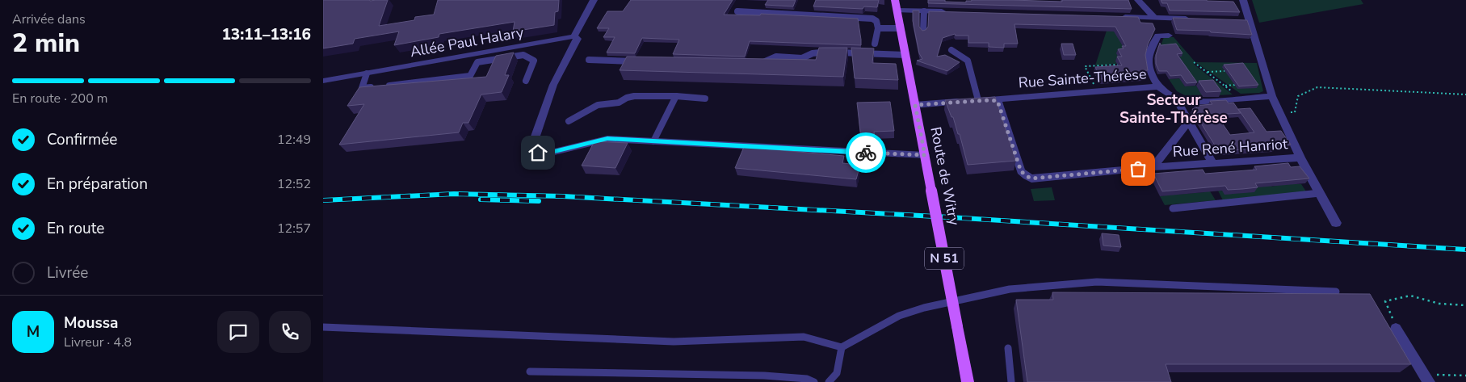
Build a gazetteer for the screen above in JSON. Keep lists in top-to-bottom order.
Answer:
{
  "streets": {
    "main road": ["Route de Witry", "N 51"],
    "street": ["Allée Paul Halary", "Rue Sainte-Thérèse", "Rue René Hanriot"]
  },
  "crossings": [
    ["Rue Sainte-Thérèse", "Rue René Hanriot"],
    ["Rue Sainte-Thérèse", "Route de Witry"]
  ],
  "districts": ["Secteur Sainte-Thérèse"],
  "page": {
    "heading": ["2 min", "Arrivée dans", "13:11–13:16"],
    "panel": ["Moussa", "Livreur · 4.8"],
    "bar": "En route · 200 m",
    "list": [
      ["Confirmée", "12:49"],
      ["En préparation", "12:52"],
      ["En route", "12:57"],
      "Livrée"
    ],
    "round": "M"
  }
}
